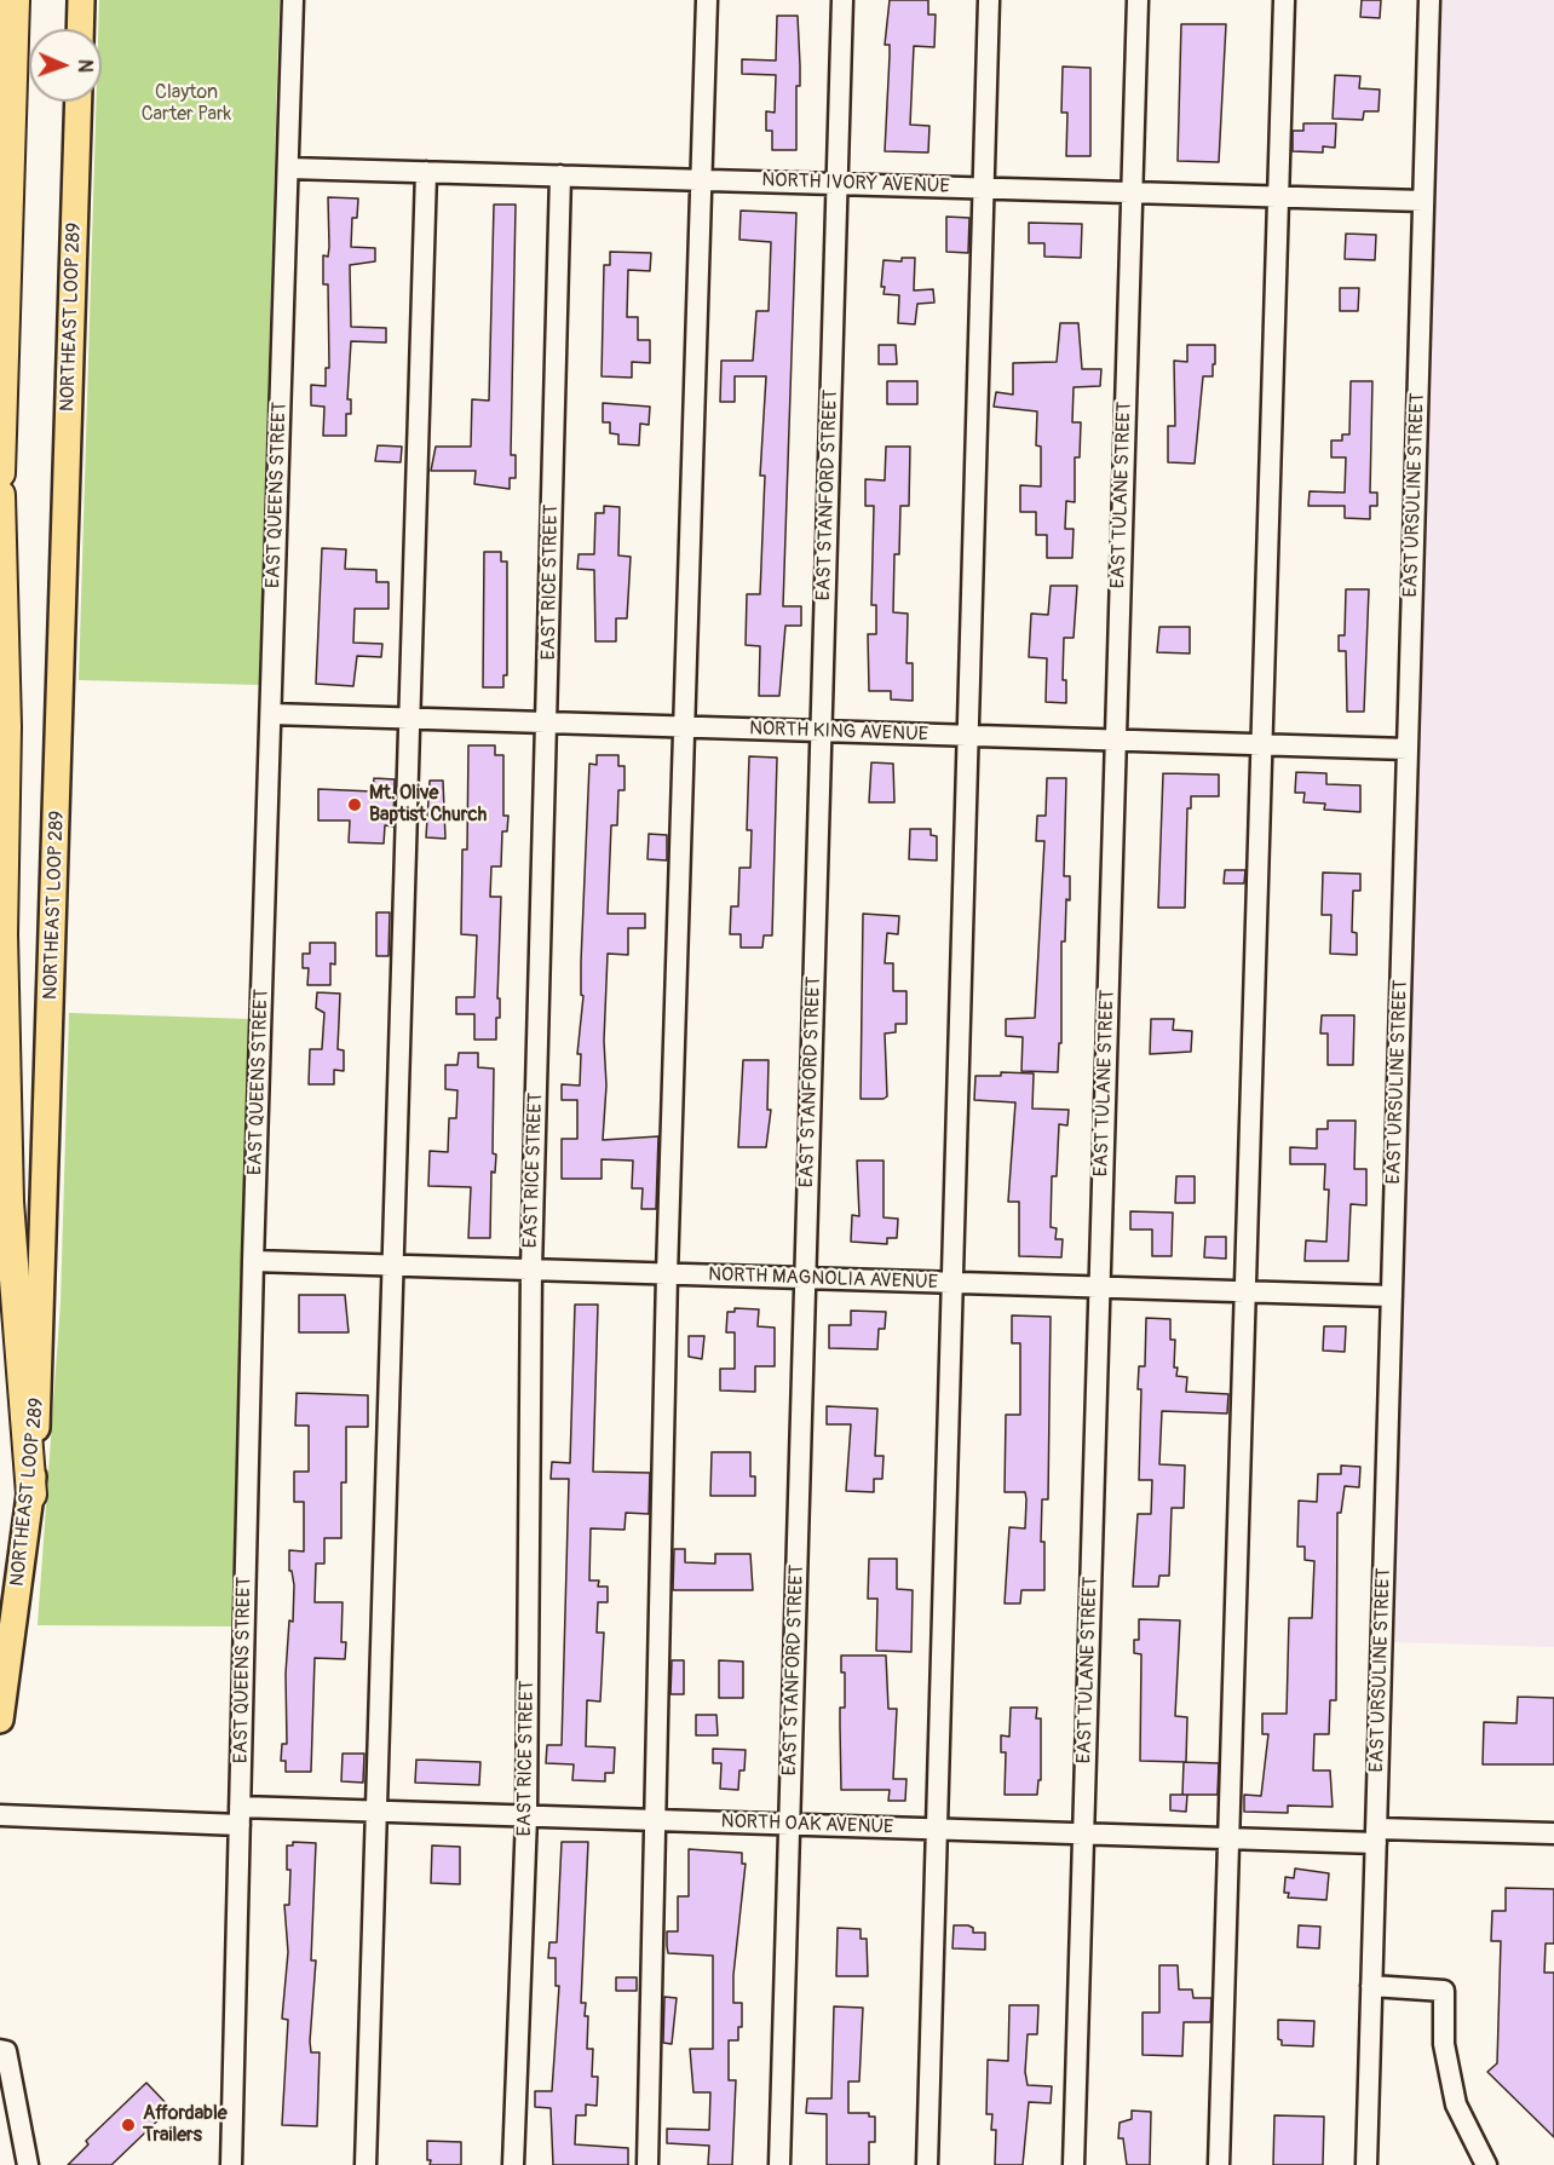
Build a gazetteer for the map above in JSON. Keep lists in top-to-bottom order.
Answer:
{
  "streets": {
    "main road": ["NORTHEAST LOOP 289"],
    "street": [
      "NORTH IVORY AVENUE",
      "EAST QUEENS STREET",
      "EAST STANFORD STREET",
      "EAST TULANE STREET",
      "EAST URSULINE STREET",
      "EAST RICE STREET",
      "NORTH KING AVENUE",
      "NORTH MAGNOLIA AVENUE",
      "NORTH OAK AVENUE"
    ]
  },
  "crossings": [
    ["NORTH IVORY AVENUE", "EAST QUEENS STREET"],
    ["NORTH IVORY AVENUE", "EAST STANFORD STREET"],
    ["NORTH IVORY AVENUE", "EAST TULANE STREET"],
    ["NORTH IVORY AVENUE", "EAST URSULINE STREET"],
    ["NORTH IVORY AVENUE", "EAST RICE STREET"],
    ["EAST QUEENS STREET", "NORTH KING AVENUE"],
    ["EAST QUEENS STREET", "NORTH MAGNOLIA AVENUE"],
    ["EAST QUEENS STREET", "NORTH OAK AVENUE"],
    ["EAST STANFORD STREET", "NORTH KING AVENUE"],
    ["EAST STANFORD STREET", "NORTH MAGNOLIA AVENUE"],
    ["EAST STANFORD STREET", "NORTH OAK AVENUE"],
    ["EAST TULANE STREET", "NORTH KING AVENUE"],
    ["EAST TULANE STREET", "NORTH MAGNOLIA AVENUE"],
    ["EAST TULANE STREET", "NORTH OAK AVENUE"],
    ["EAST URSULINE STREET", "NORTH KING AVENUE"],
    ["EAST URSULINE STREET", "NORTH MAGNOLIA AVENUE"],
    ["EAST URSULINE STREET", "NORTH OAK AVENUE"],
    ["EAST RICE STREET", "NORTH KING AVENUE"],
    ["EAST RICE STREET", "NORTH MAGNOLIA AVENUE"],
    ["EAST RICE STREET", "NORTH OAK AVENUE"]
  ],
  "parks": ["Clayton Carter Park"],
  "places": ["Mt. Olive Baptist Church", "Affordable Trailers"],
  "north": "right"
}
